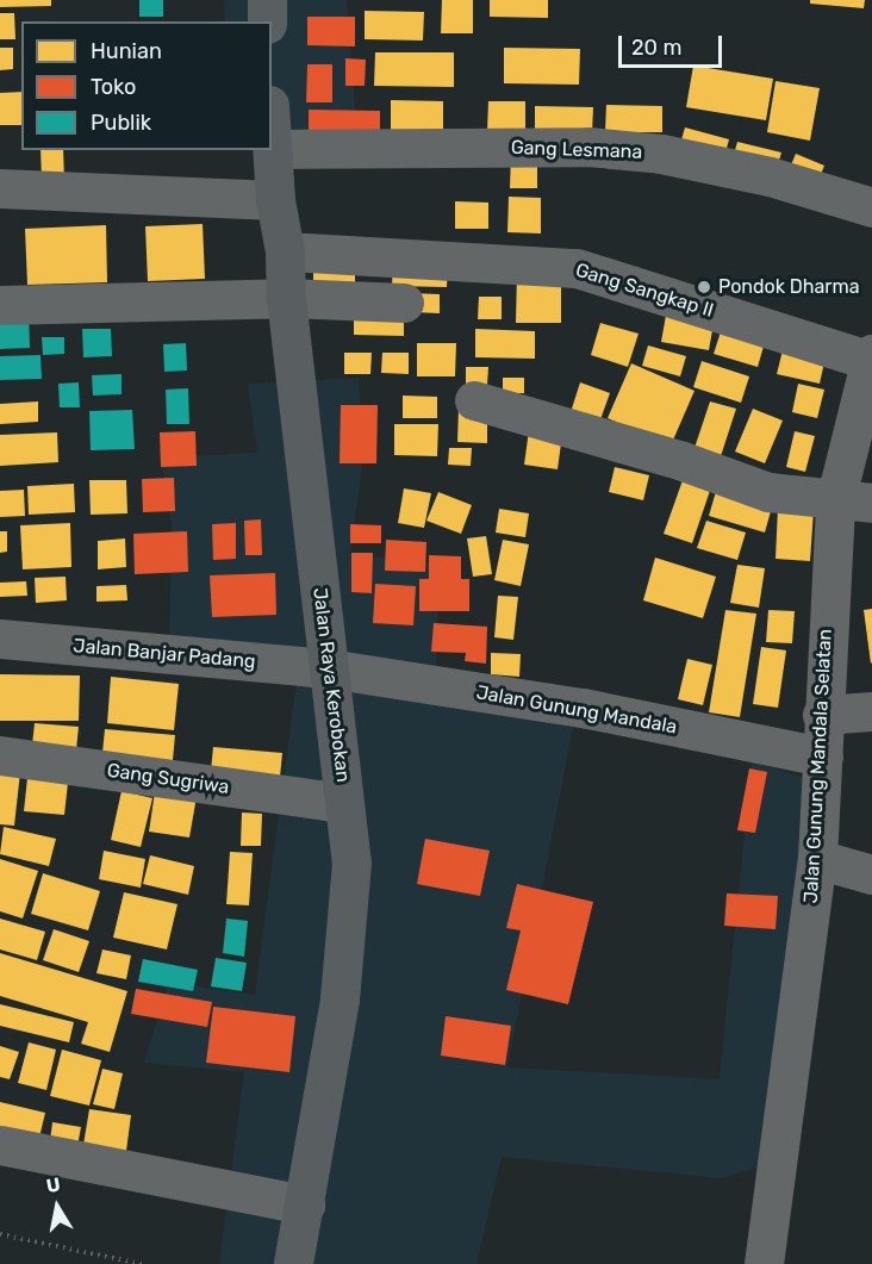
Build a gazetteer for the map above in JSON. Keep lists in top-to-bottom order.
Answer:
{
  "streets": {
    "main road": ["Jalan Raya Kerobokan"],
    "street": [
      "Gang Lesmana",
      "Gang Sangkap II",
      "Jalan Banjar Padang",
      "Jalan Gunung Mandala",
      "Jalan Gunung Mandala Selatan",
      "Gang Sugriwa"
    ]
  },
  "crossings": [
    ["Gang Lesmana", "Jalan Raya Kerobokan"],
    ["Gang Sangkap II", "Jalan Raya Kerobokan"],
    ["Gang Sangkap II", "Jalan Gunung Mandala Selatan"],
    ["Jalan Banjar Padang", "Jalan Raya Kerobokan"],
    ["Jalan Banjar Padang", "Jalan Gunung Mandala"],
    ["Jalan Raya Kerobokan", "Jalan Gunung Mandala"],
    ["Jalan Gunung Mandala", "Jalan Gunung Mandala Selatan"]
  ],
  "places": ["Pondok Dharma"],
  "legend": ["Hunian", "Toko", "Publik"],
  "scale_bar": "20 m",
  "north": "top"
}
